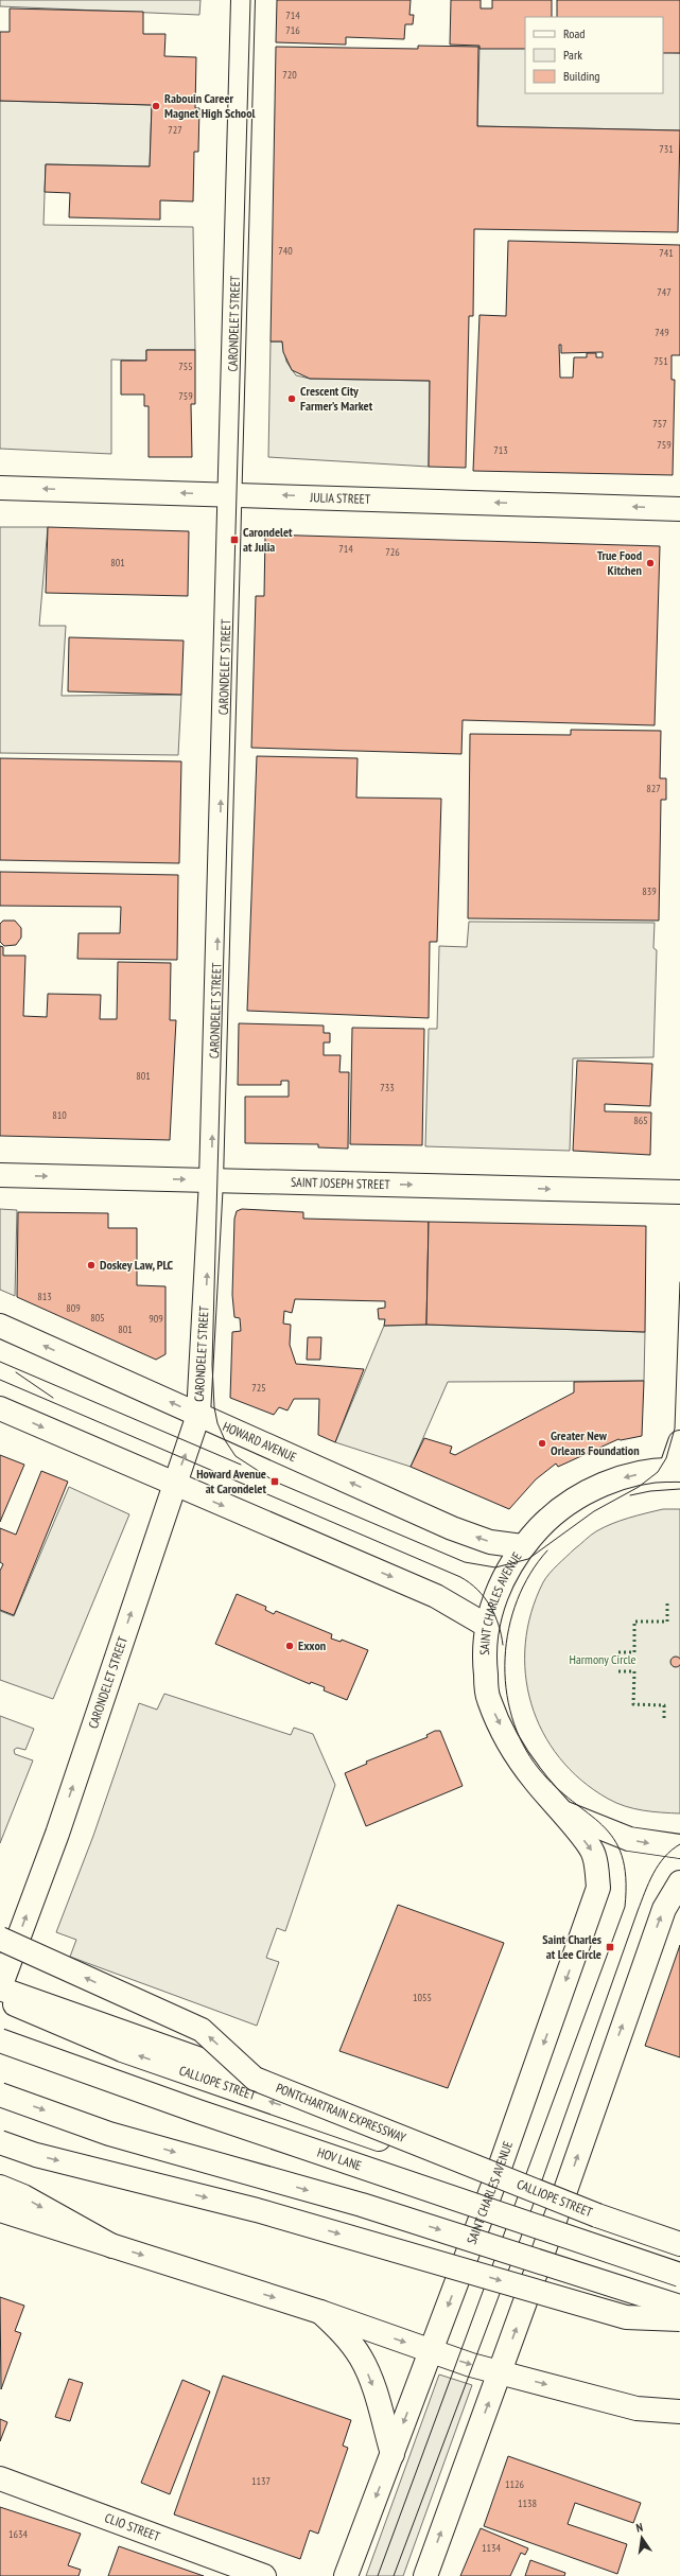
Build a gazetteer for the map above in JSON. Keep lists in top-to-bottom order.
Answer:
{
  "streets": {
    "main road": [
      "CARONDELET STREET",
      "JULIA STREET",
      "SAINT JOSEPH STREET",
      "HOWARD AVENUE",
      "SAINT CHARLES AVENUE",
      "CALLIOPE STREET",
      "PONTCHARTRAIN EXPRESSWAY",
      "HOV LANE",
      "CLIO STREET"
    ]
  },
  "crossings": [
    ["CARONDELET STREET", "JULIA STREET"],
    ["CARONDELET STREET", "SAINT JOSEPH STREET"],
    ["CARONDELET STREET", "HOWARD AVENUE"],
    ["CARONDELET STREET", "PONTCHARTRAIN EXPRESSWAY"],
    ["HOWARD AVENUE", "SAINT CHARLES AVENUE"],
    ["SAINT CHARLES AVENUE", "CALLIOPE STREET"],
    ["CALLIOPE STREET", "PONTCHARTRAIN EXPRESSWAY"]
  ],
  "one_way": ["CARONDELET STREET", "JULIA STREET", "SAINT JOSEPH STREET"],
  "parks": ["Harmony Circle"],
  "places": {
    "other": [
      "Rabouin Career Magnet High School",
      "Crescent City Farmer’s Market",
      "True Food Kitchen",
      "Doskey Law, PLC",
      "Greater New Orleans Foundation",
      "Exxon"
    ],
    "transit": ["Carondelet at Julia", "Howard Avenue at Carondelet", "Saint Charles at Lee Circle"]
  },
  "house_numbers": [
    "714",
    "716",
    "720",
    "727",
    "731",
    "740",
    "741",
    "747",
    "749",
    "751",
    "755",
    "759",
    "757",
    "759",
    "713",
    "714",
    "726",
    "801",
    "827",
    "839",
    "801",
    "733",
    "810",
    "865",
    "813",
    "809",
    "805",
    "909",
    "801",
    "725",
    "1055",
    "1137",
    "1126",
    "1138",
    "1634",
    "1134"
  ],
  "legend": ["Road", "Park", "Building"],
  "north": "top"
}
